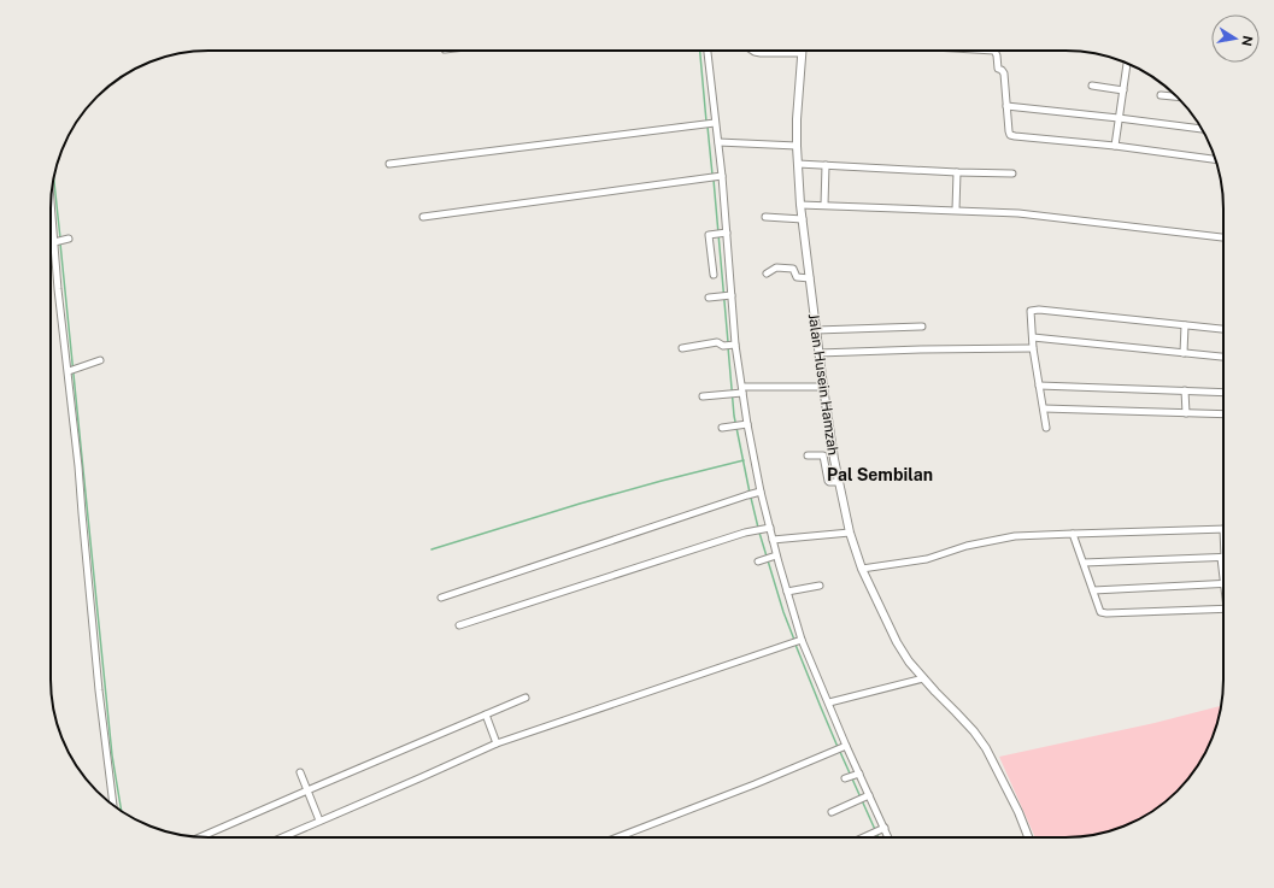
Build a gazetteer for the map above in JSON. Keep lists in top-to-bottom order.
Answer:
{
  "streets": {
    "street": ["Jalan Husein Hamzah"]
  },
  "districts": ["Pal Sembilan"],
  "north": "right"
}
